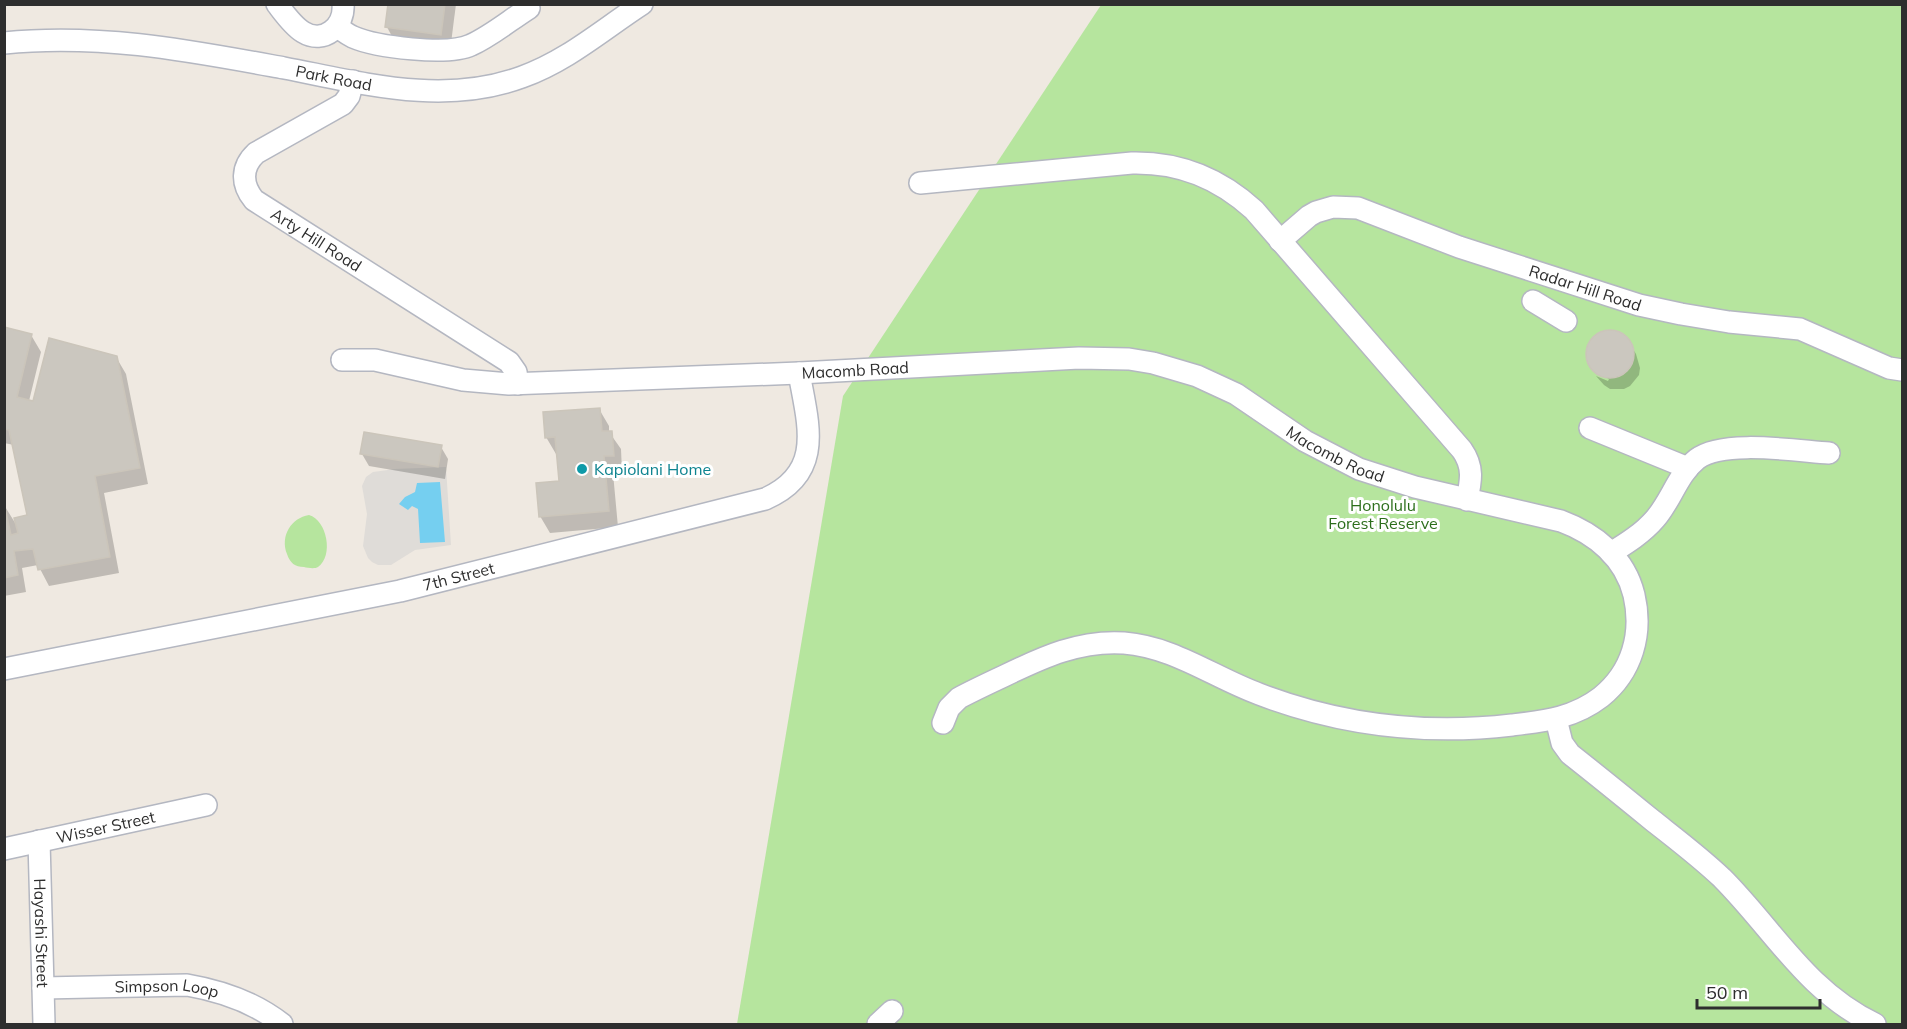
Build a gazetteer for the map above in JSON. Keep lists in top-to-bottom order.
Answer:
{
  "streets": {
    "street": [
      "Park Road",
      "Arty Hill Road",
      "Radar Hill Road",
      "Macomb Road",
      "7th Street",
      "Wisser Street",
      "Hayashi Street",
      "Simpson Loop"
    ]
  },
  "crossings": [
    ["Park Road", "Arty Hill Road"],
    ["Arty Hill Road", "Macomb Road"],
    ["Macomb Road", "7th Street"],
    ["Wisser Street", "Hayashi Street"],
    ["Hayashi Street", "Simpson Loop"]
  ],
  "parks": ["Honolulu Forest Reserve"],
  "places": ["Kapiolani Home"],
  "scale_bar": "50 m"
}
